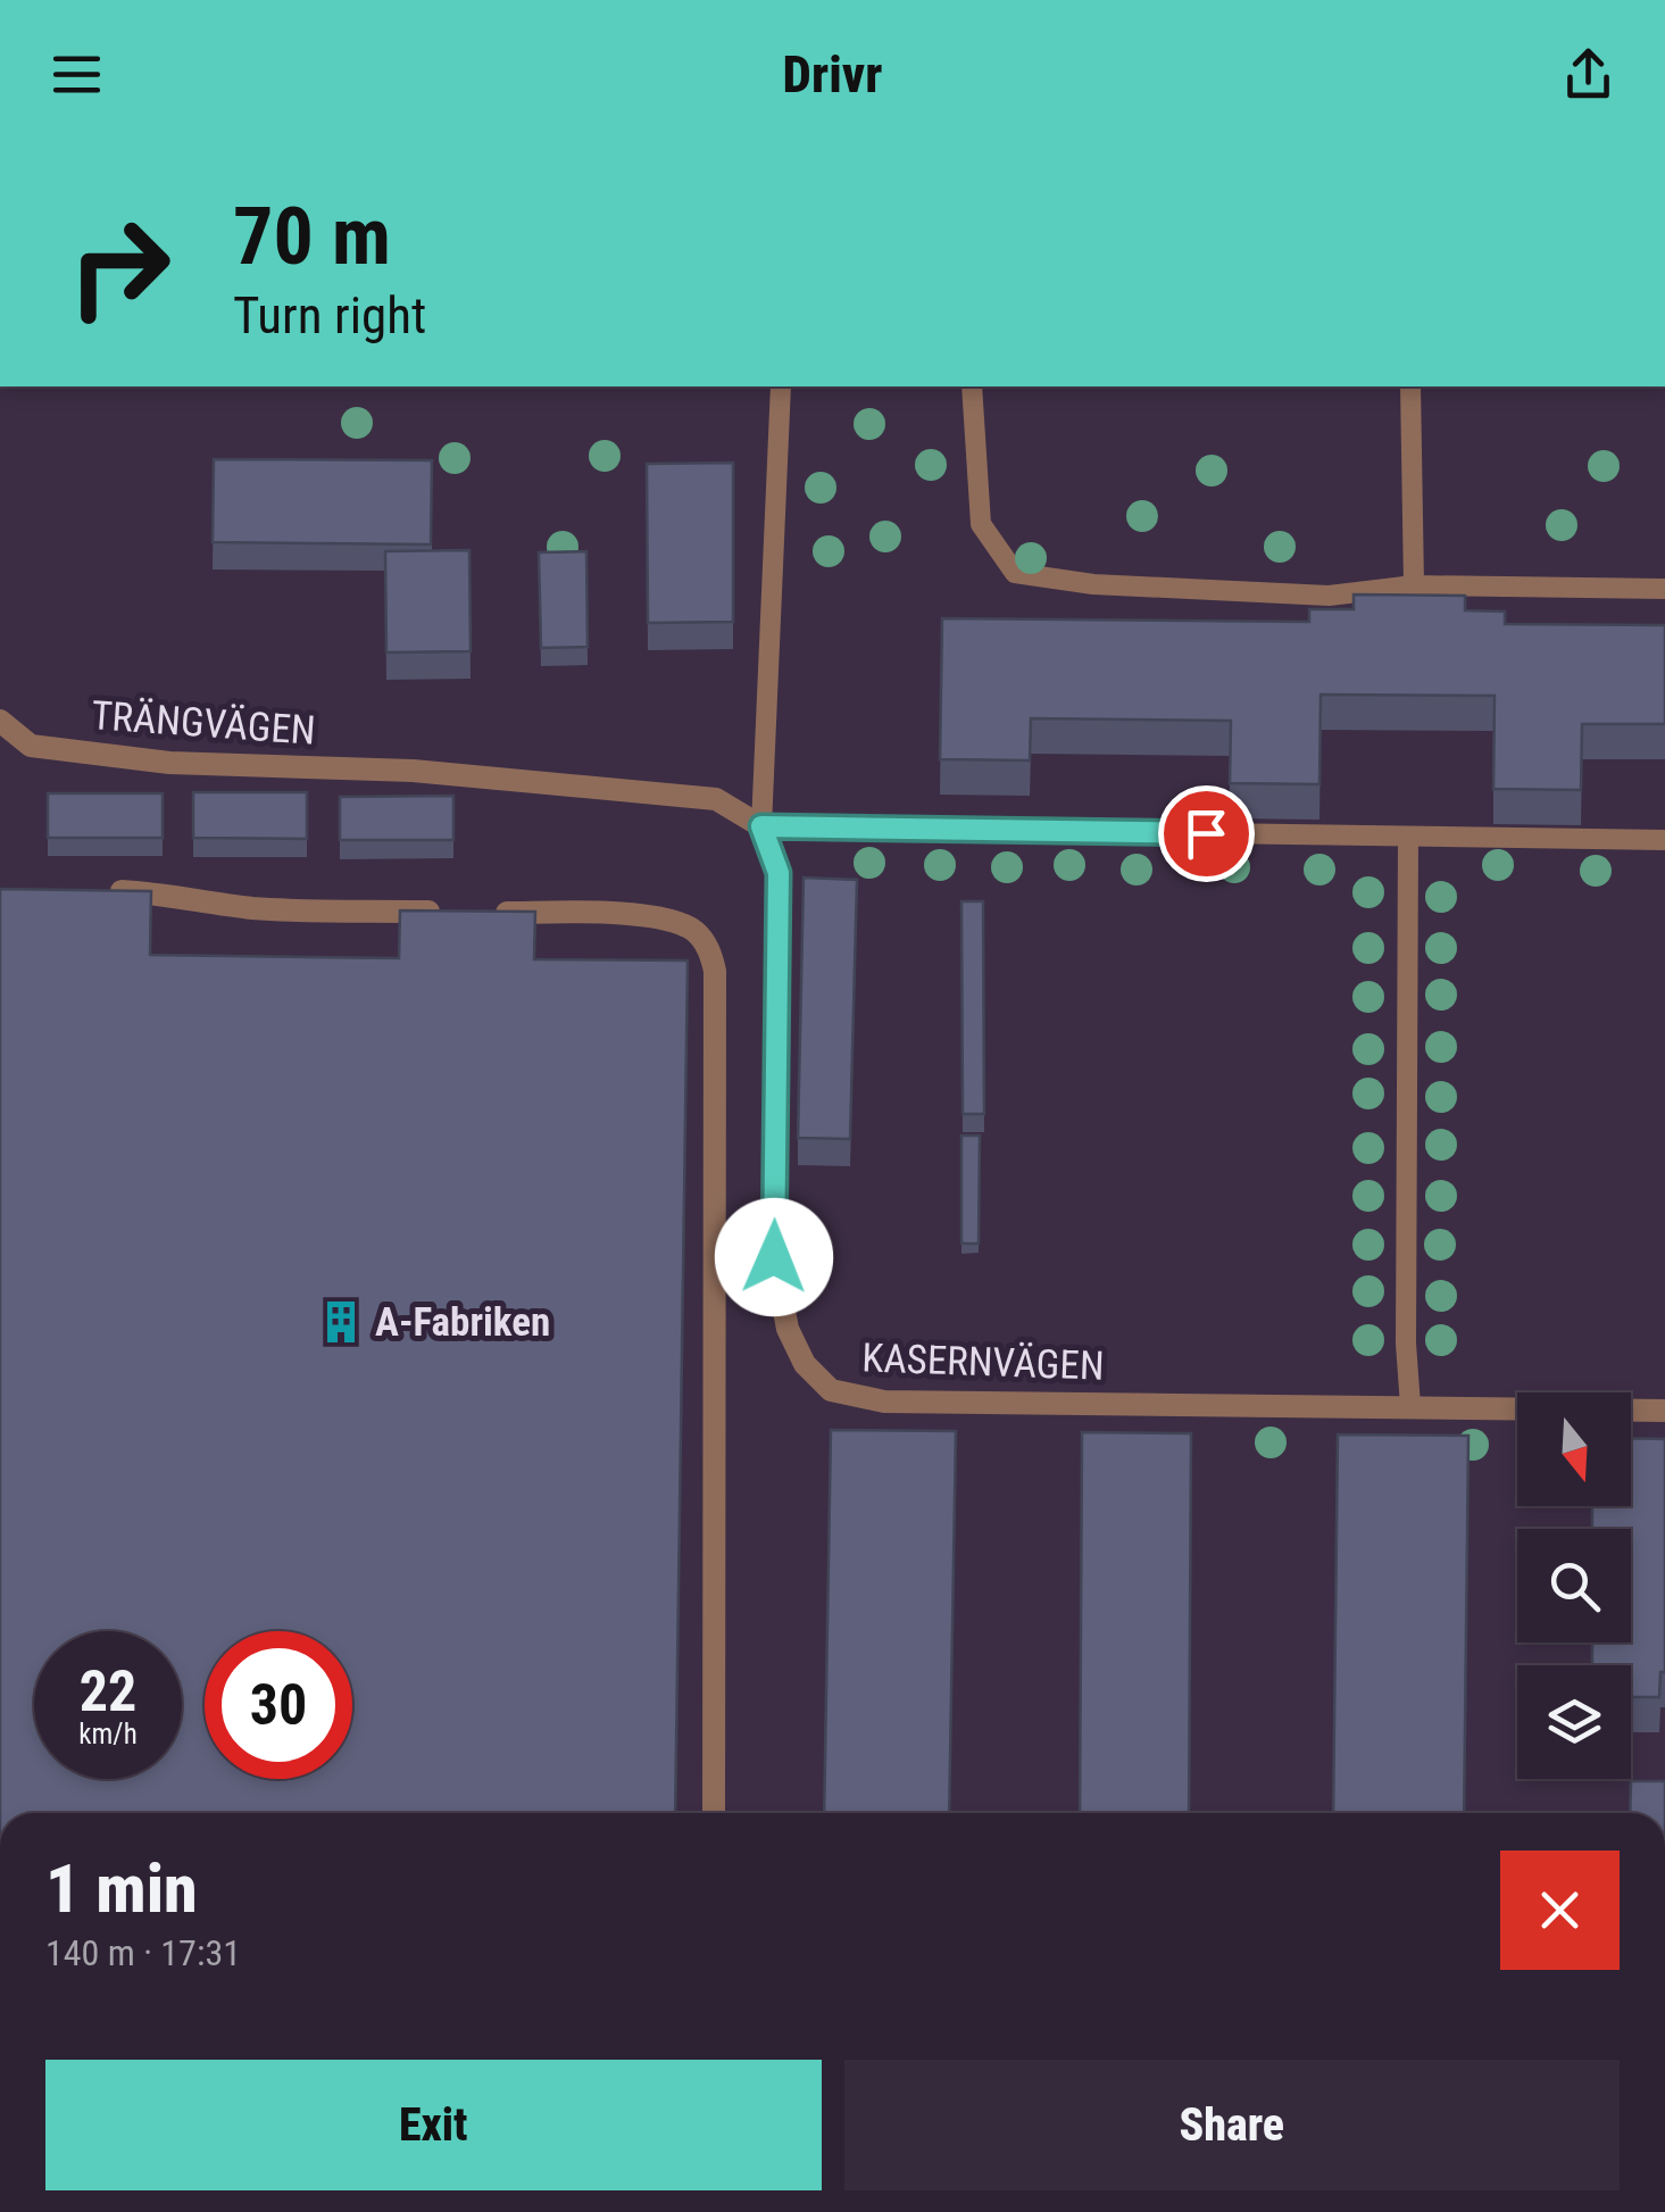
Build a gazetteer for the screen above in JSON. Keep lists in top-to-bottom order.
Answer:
{
  "streets": {
    "street": ["TRÄNGVÄGEN", "KASERNVÄGEN"]
  },
  "crossings": [
    ["TRÄNGVÄGEN", "KASERNVÄGEN"]
  ],
  "places": {
    "building": ["A-Fabriken"]
  },
  "north": "bottom",
  "page": {
    "header": "Drivr",
    "turn": ["70 m", "Turn right"],
    "speed": "22 km/h",
    "limit": "30",
    "heading": ["1 min", "140 m · 17:31"],
    "buttons": ["Exit", "Share"]
  }
}
